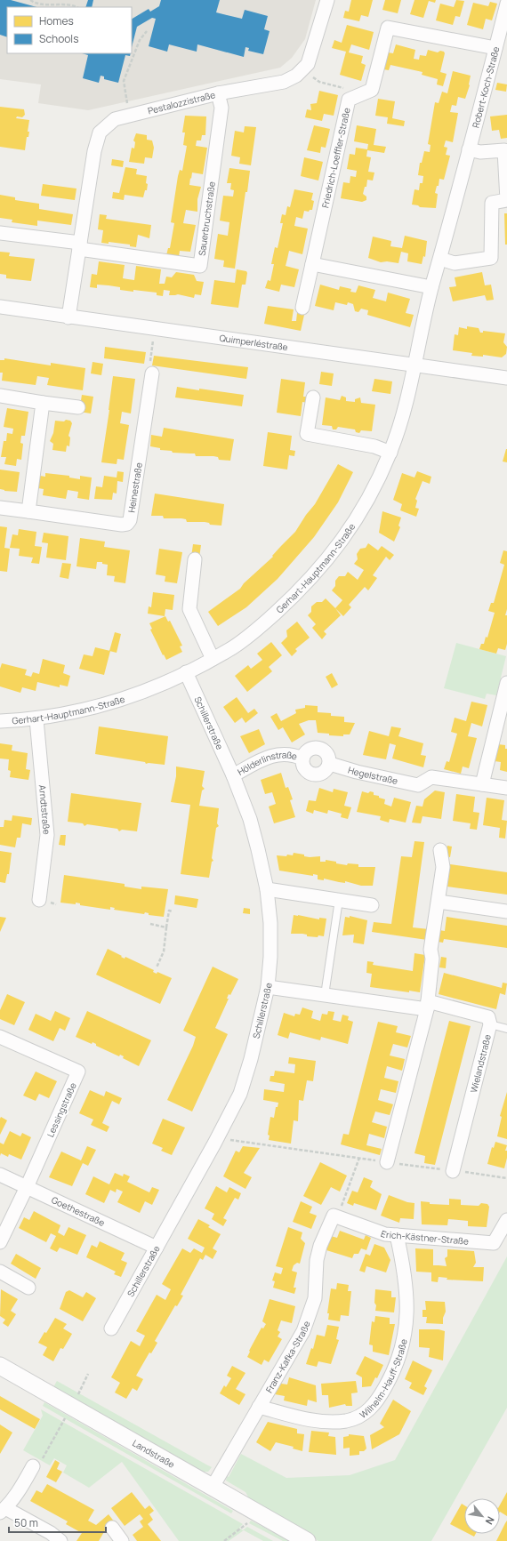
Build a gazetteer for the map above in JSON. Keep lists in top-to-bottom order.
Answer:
{
  "streets": {
    "street": [
      "Robert-Koch-Straße",
      "Pestalozzistraße",
      "Friedrich-Loeffler-Straße",
      "Sauerbruchstraße",
      "Quimperléstraße",
      "Heinestraße",
      "Gerhart-Hauptmann-Straße",
      "Schillerstraße",
      "Hölderlinstraße",
      "Hegelstraße",
      "Arndtstraße",
      "Wielandstraße",
      "Lessingstraße",
      "Goethestraße",
      "Erich-Kästner-Straße",
      "Franz-Kafka-Straße",
      "Wilhelm-Hauff-Straße",
      "Landstraße"
    ]
  },
  "crossings": [
    ["Robert-Koch-Straße", "Friedrich-Loeffler-Straße"],
    ["Robert-Koch-Straße", "Quimperléstraße"],
    ["Robert-Koch-Straße", "Gerhart-Hauptmann-Straße"],
    ["Pestalozzistraße", "Sauerbruchstraße"],
    ["Pestalozzistraße", "Quimperléstraße"],
    ["Quimperléstraße", "Gerhart-Hauptmann-Straße"],
    ["Gerhart-Hauptmann-Straße", "Schillerstraße"],
    ["Gerhart-Hauptmann-Straße", "Arndtstraße"],
    ["Schillerstraße", "Hölderlinstraße"],
    ["Schillerstraße", "Wielandstraße"],
    ["Schillerstraße", "Goethestraße"],
    ["Hölderlinstraße", "Hegelstraße"],
    ["Lessingstraße", "Goethestraße"],
    ["Erich-Kästner-Straße", "Franz-Kafka-Straße"],
    ["Erich-Kästner-Straße", "Wilhelm-Hauff-Straße"],
    ["Franz-Kafka-Straße", "Wilhelm-Hauff-Straße"],
    ["Franz-Kafka-Straße", "Landstraße"]
  ],
  "legend": ["Homes", "Schools"],
  "scale_bar": "50 m",
  "north": "bottom right"
}
